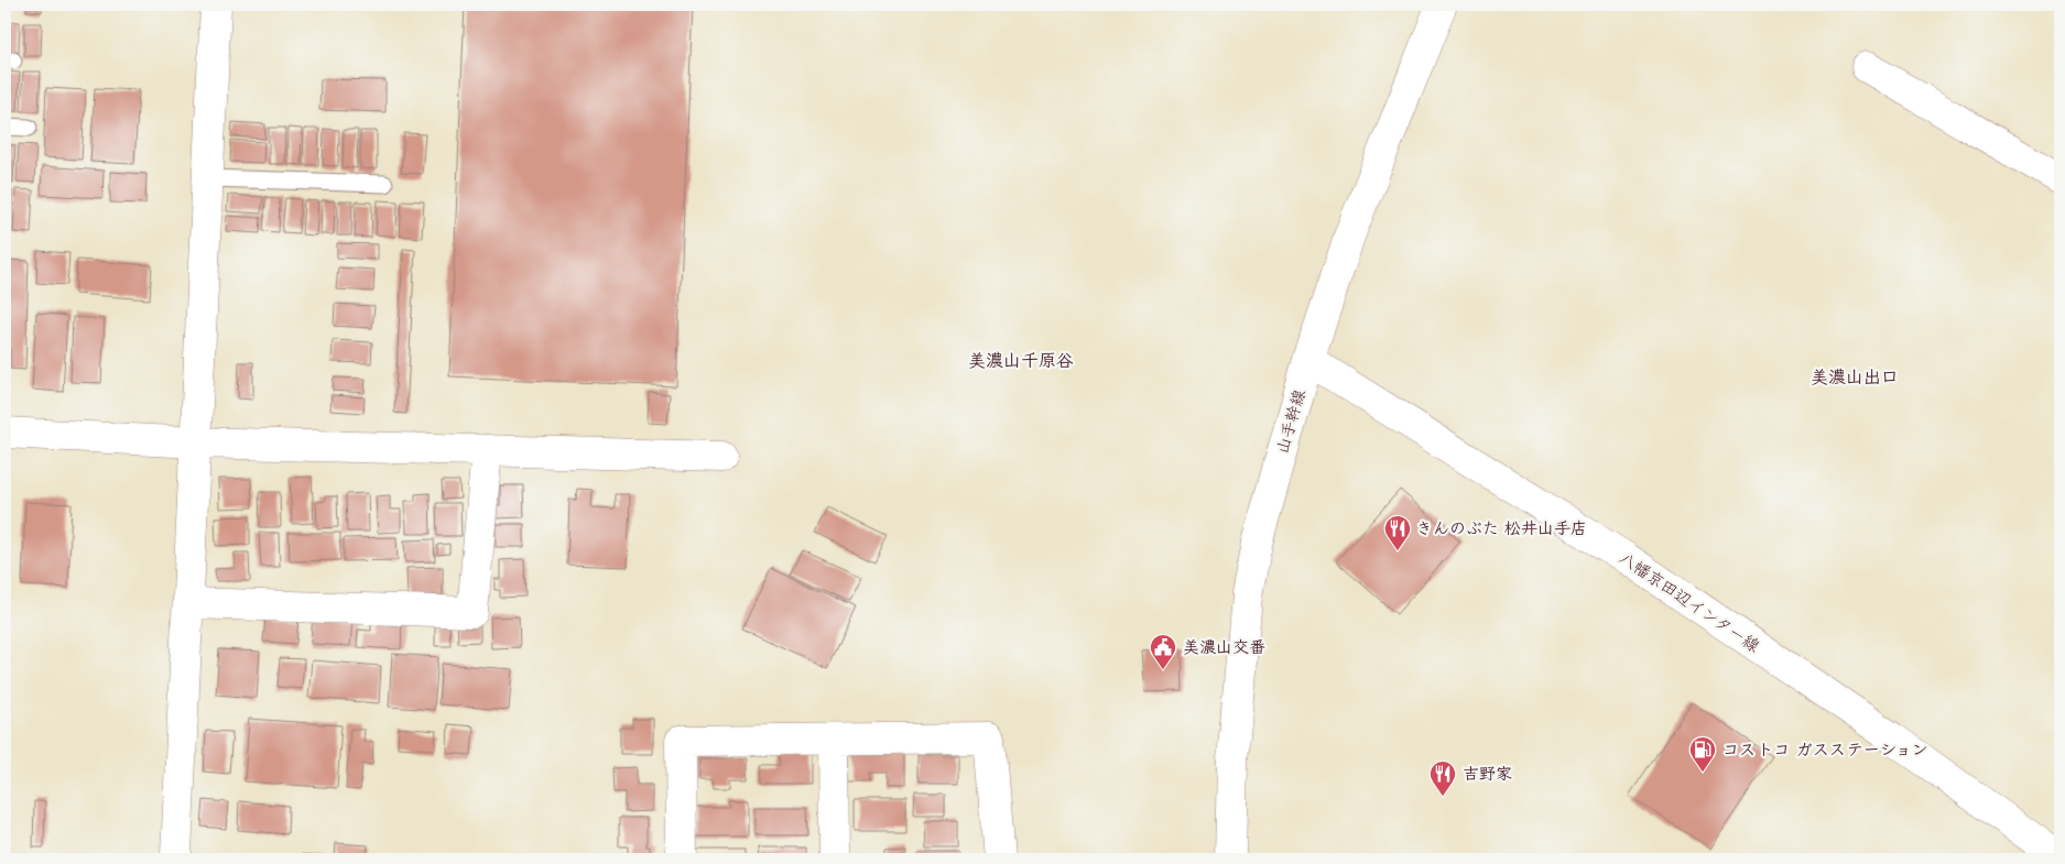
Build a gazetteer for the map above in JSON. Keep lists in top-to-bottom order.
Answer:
{
  "streets": {
    "street": ["山手幹線", "八幡京田辺インター線"]
  },
  "crossings": [
    ["山手幹線", "八幡京田辺インター線"]
  ],
  "districts": ["美濃山千原谷", "美濃山出口"],
  "places": {
    "restaurant": ["きんのぶた 松井山手店", "吉野家"],
    "public building": ["美濃山交番"],
    "fuel station": ["コストコ ガスステーション"]
  }
}
